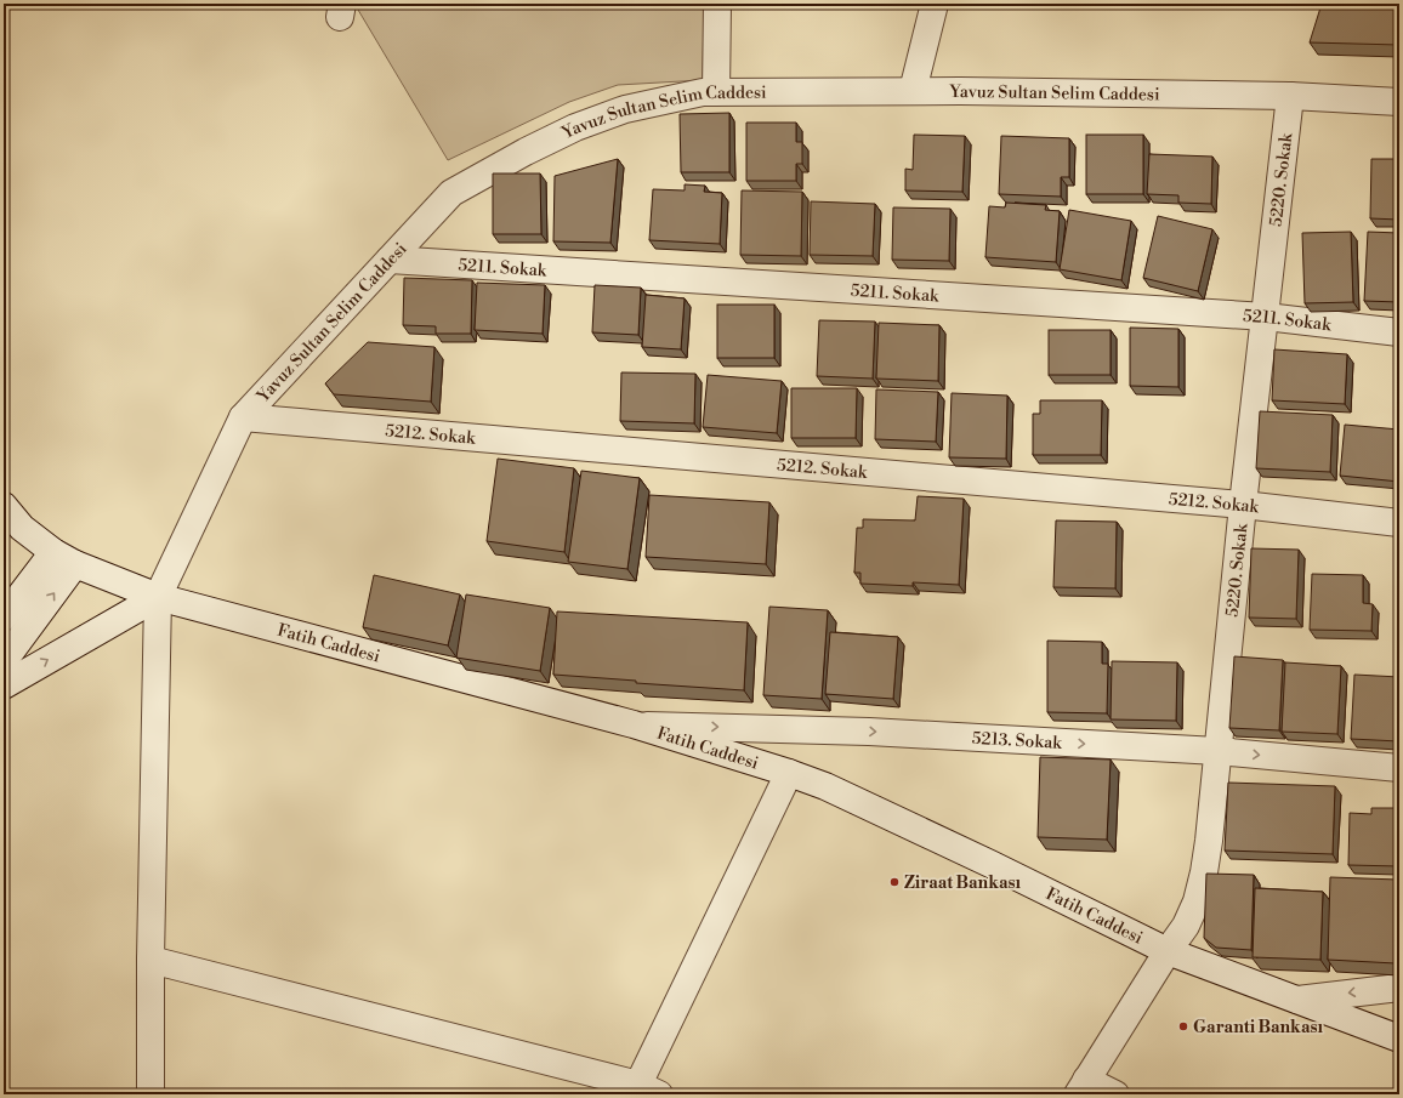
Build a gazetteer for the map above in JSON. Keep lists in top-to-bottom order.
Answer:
{
  "streets": {
    "street": [
      "Yavuz Sultan Selim Caddesi",
      "5220. Sokak",
      "5211. Sokak",
      "5212. Sokak",
      "Fatih Caddesi",
      "5213. Sokak"
    ]
  },
  "crossings": [
    ["Yavuz Sultan Selim Caddesi", "5220. Sokak"],
    ["Yavuz Sultan Selim Caddesi", "5211. Sokak"],
    ["Yavuz Sultan Selim Caddesi", "5212. Sokak"],
    ["Yavuz Sultan Selim Caddesi", "Fatih Caddesi"],
    ["5220. Sokak", "5211. Sokak"],
    ["5220. Sokak", "5212. Sokak"],
    ["5220. Sokak", "Fatih Caddesi"],
    ["5220. Sokak", "5213. Sokak"],
    ["Fatih Caddesi", "5213. Sokak"]
  ],
  "one_way": ["5213. Sokak"],
  "places": ["Ziraat Bankası", "Garanti Bankası"]
}
